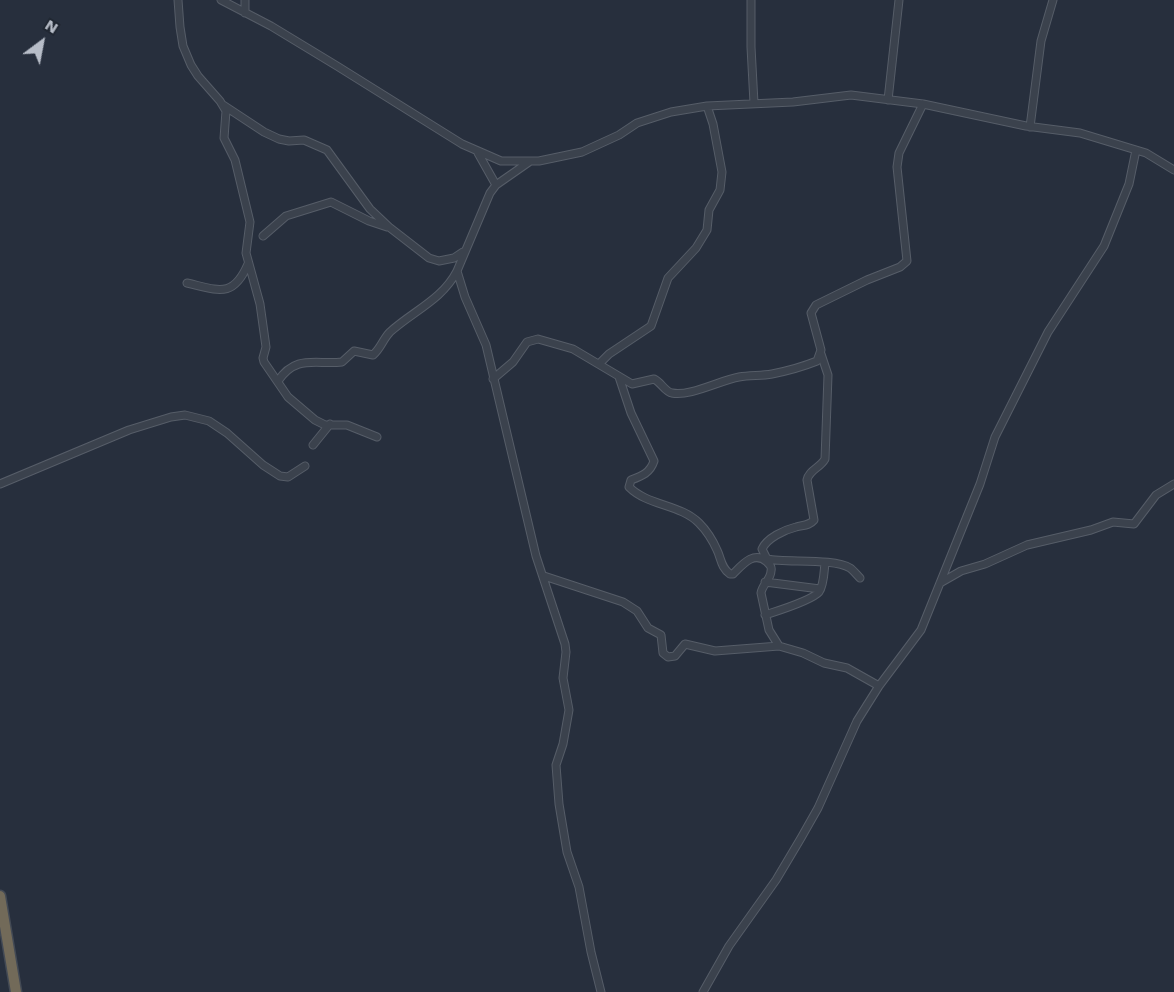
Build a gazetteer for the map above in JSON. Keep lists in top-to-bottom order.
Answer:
{
  "north": "top right"
}
